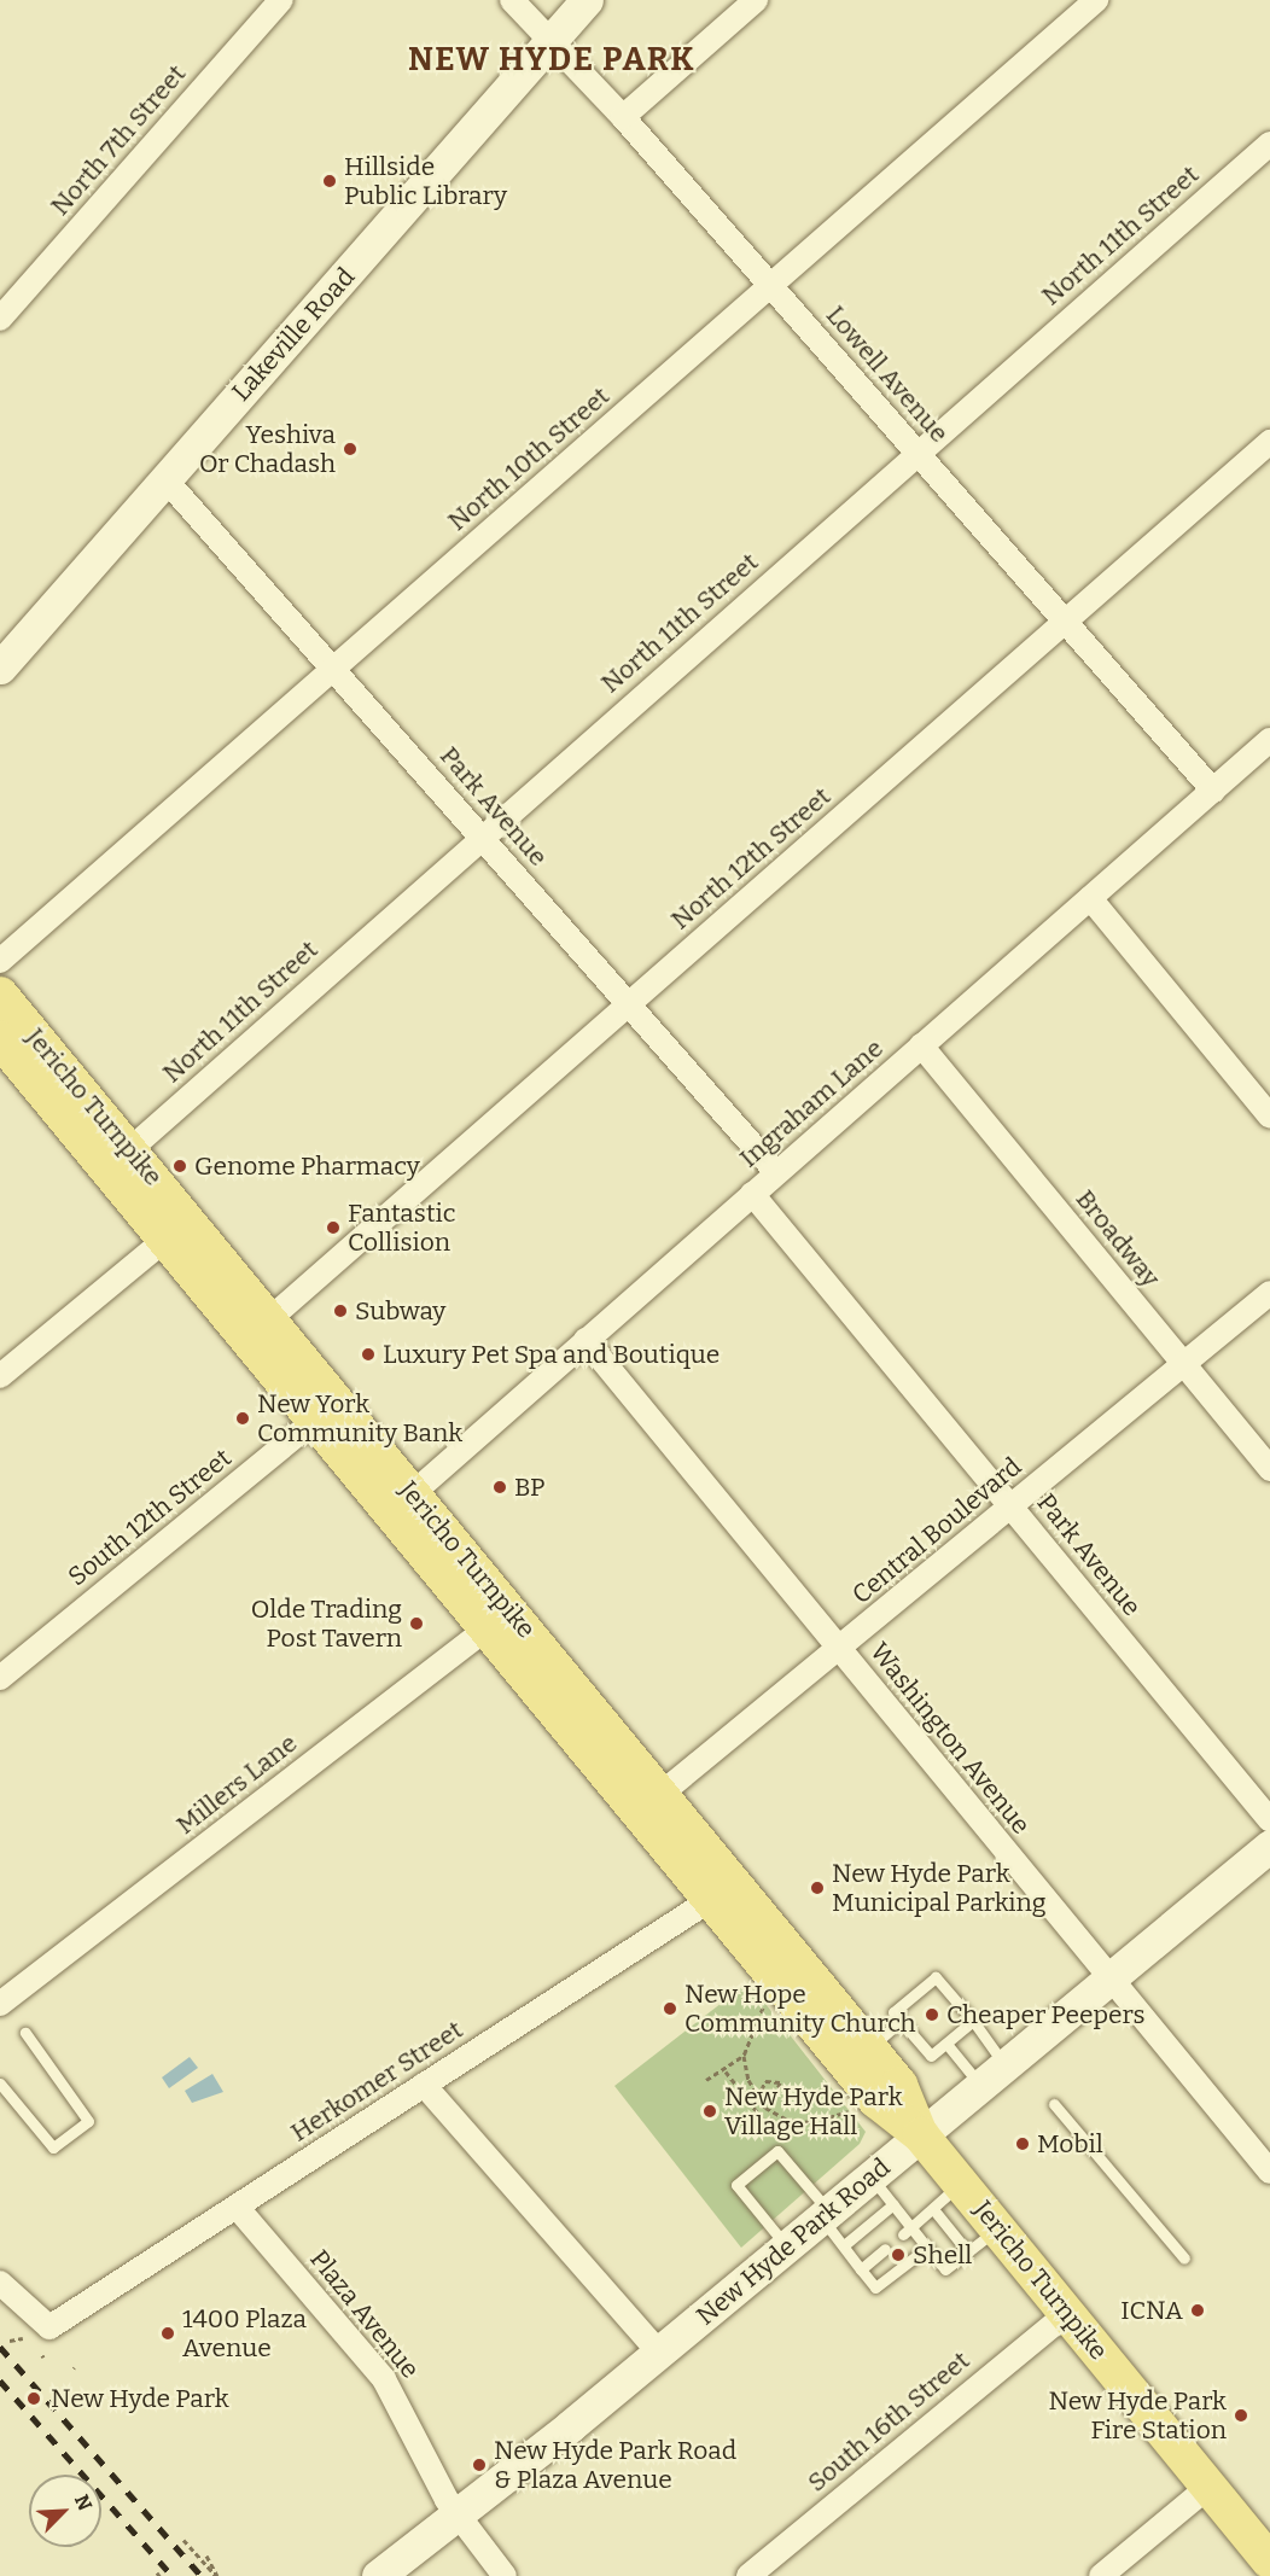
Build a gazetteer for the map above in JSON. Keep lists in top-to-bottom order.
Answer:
{
  "streets": {
    "main road": ["Lakeville Road", "Jericho Turnpike", "New Hyde Park Road"],
    "street": [
      "North 7th Street",
      "North 11th Street",
      "Lowell Avenue",
      "North 10th Street",
      "Park Avenue",
      "North 12th Street",
      "Ingraham Lane",
      "Broadway",
      "South 12th Street",
      "Central Boulevard",
      "Washington Avenue",
      "Millers Lane",
      "Herkomer Street",
      "Plaza Avenue",
      "South 16th Street"
    ]
  },
  "crossings": [
    ["North 11th Street", "Lowell Avenue"],
    ["North 11th Street", "Park Avenue"],
    ["North 11th Street", "Jericho Turnpike"],
    ["Lakeville Road", "Lowell Avenue"],
    ["Lakeville Road", "Park Avenue"],
    ["Lowell Avenue", "North 10th Street"],
    ["Lowell Avenue", "North 12th Street"],
    ["Lowell Avenue", "Ingraham Lane"],
    ["North 10th Street", "Park Avenue"],
    ["Park Avenue", "North 12th Street"],
    ["Park Avenue", "Ingraham Lane"],
    ["Park Avenue", "Central Boulevard"],
    ["North 12th Street", "Jericho Turnpike"],
    ["Ingraham Lane", "Jericho Turnpike"],
    ["Ingraham Lane", "Broadway"],
    ["Ingraham Lane", "Washington Avenue"],
    ["Jericho Turnpike", "South 12th Street"],
    ["Jericho Turnpike", "Central Boulevard"],
    ["Jericho Turnpike", "Millers Lane"],
    ["Jericho Turnpike", "Herkomer Street"],
    ["Jericho Turnpike", "New Hyde Park Road"],
    ["Jericho Turnpike", "South 16th Street"],
    ["Broadway", "Central Boulevard"],
    ["Central Boulevard", "Washington Avenue"],
    ["Washington Avenue", "New Hyde Park Road"],
    ["Herkomer Street", "Plaza Avenue"],
    ["New Hyde Park Road", "Plaza Avenue"]
  ],
  "districts": ["NEW HYDE PARK"],
  "places": [
    "Hillside Public Library",
    "Yeshiva Or Chadash",
    "Genome Pharmacy",
    "Fantastic Collision",
    "Subway",
    "Luxury Pet Spa and Boutique",
    "New York Community Bank",
    "BP",
    "Olde Trading Post Tavern",
    "New Hyde Park Municipal Parking",
    "New Hope Community Church",
    "Cheaper Peepers",
    "New Hyde Park Village Hall",
    "Mobil",
    "Shell",
    "ICNA",
    "1400 Plaza Avenue",
    "New Hyde Park",
    "New Hyde Park Fire Station",
    "New Hyde Park Road & Plaza Avenue"
  ],
  "north": "top right"
}
